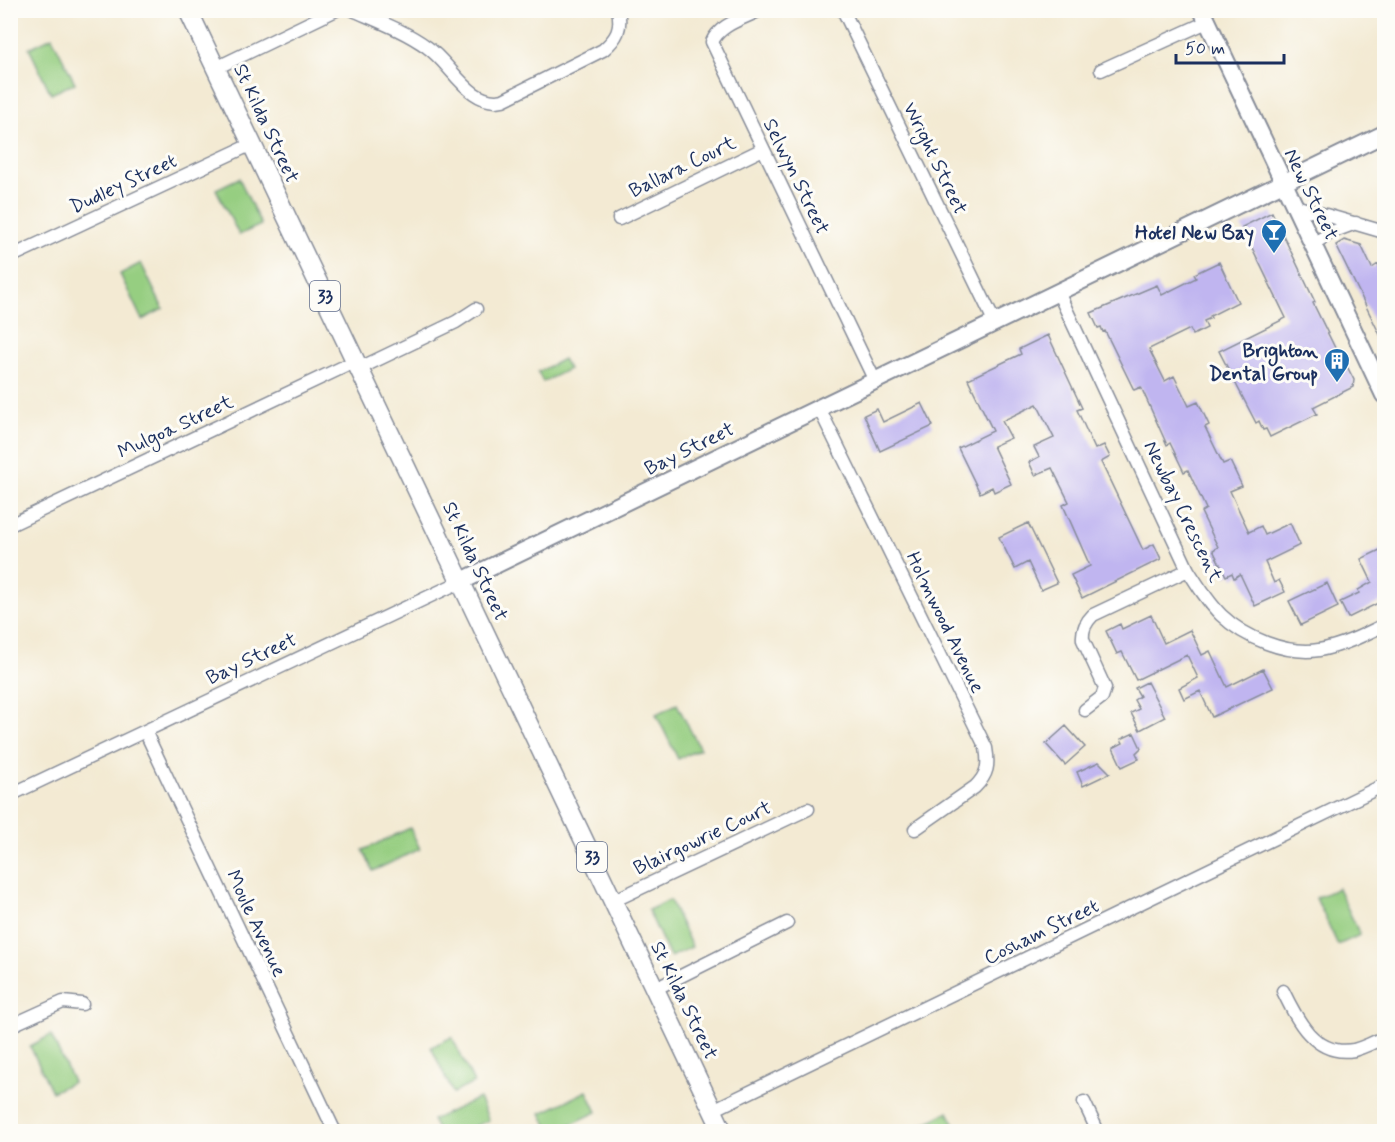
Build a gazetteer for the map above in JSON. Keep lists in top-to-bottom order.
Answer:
{
  "streets": {
    "main road": ["St Kilda Street", "33"],
    "street": [
      "Wright Street",
      "Ballara Court",
      "Selwyn Street",
      "Dudley Street",
      "New Street",
      "Mulgoa Street",
      "Bay Street",
      "Newbay Crescent",
      "Holmwood Avenue",
      "Blairgowrie Court",
      "Moule Avenue",
      "Cosham Street"
    ]
  },
  "crossings": [
    ["St Kilda Street", "Dudley Street"],
    ["St Kilda Street", "Mulgoa Street"],
    ["St Kilda Street", "Bay Street"],
    ["St Kilda Street", "Blairgowrie Court"],
    ["St Kilda Street", "Cosham Street"],
    ["Wright Street", "Bay Street"],
    ["Ballara Court", "Selwyn Street"],
    ["Selwyn Street", "Bay Street"],
    ["New Street", "Bay Street"],
    ["Bay Street", "Newbay Crescent"],
    ["Bay Street", "Holmwood Avenue"],
    ["Bay Street", "Moule Avenue"]
  ],
  "places": {
    "bar": ["Hotel New Bay"],
    "building": ["Brighton Dental Group"]
  },
  "scale_bar": "50 m"
}
